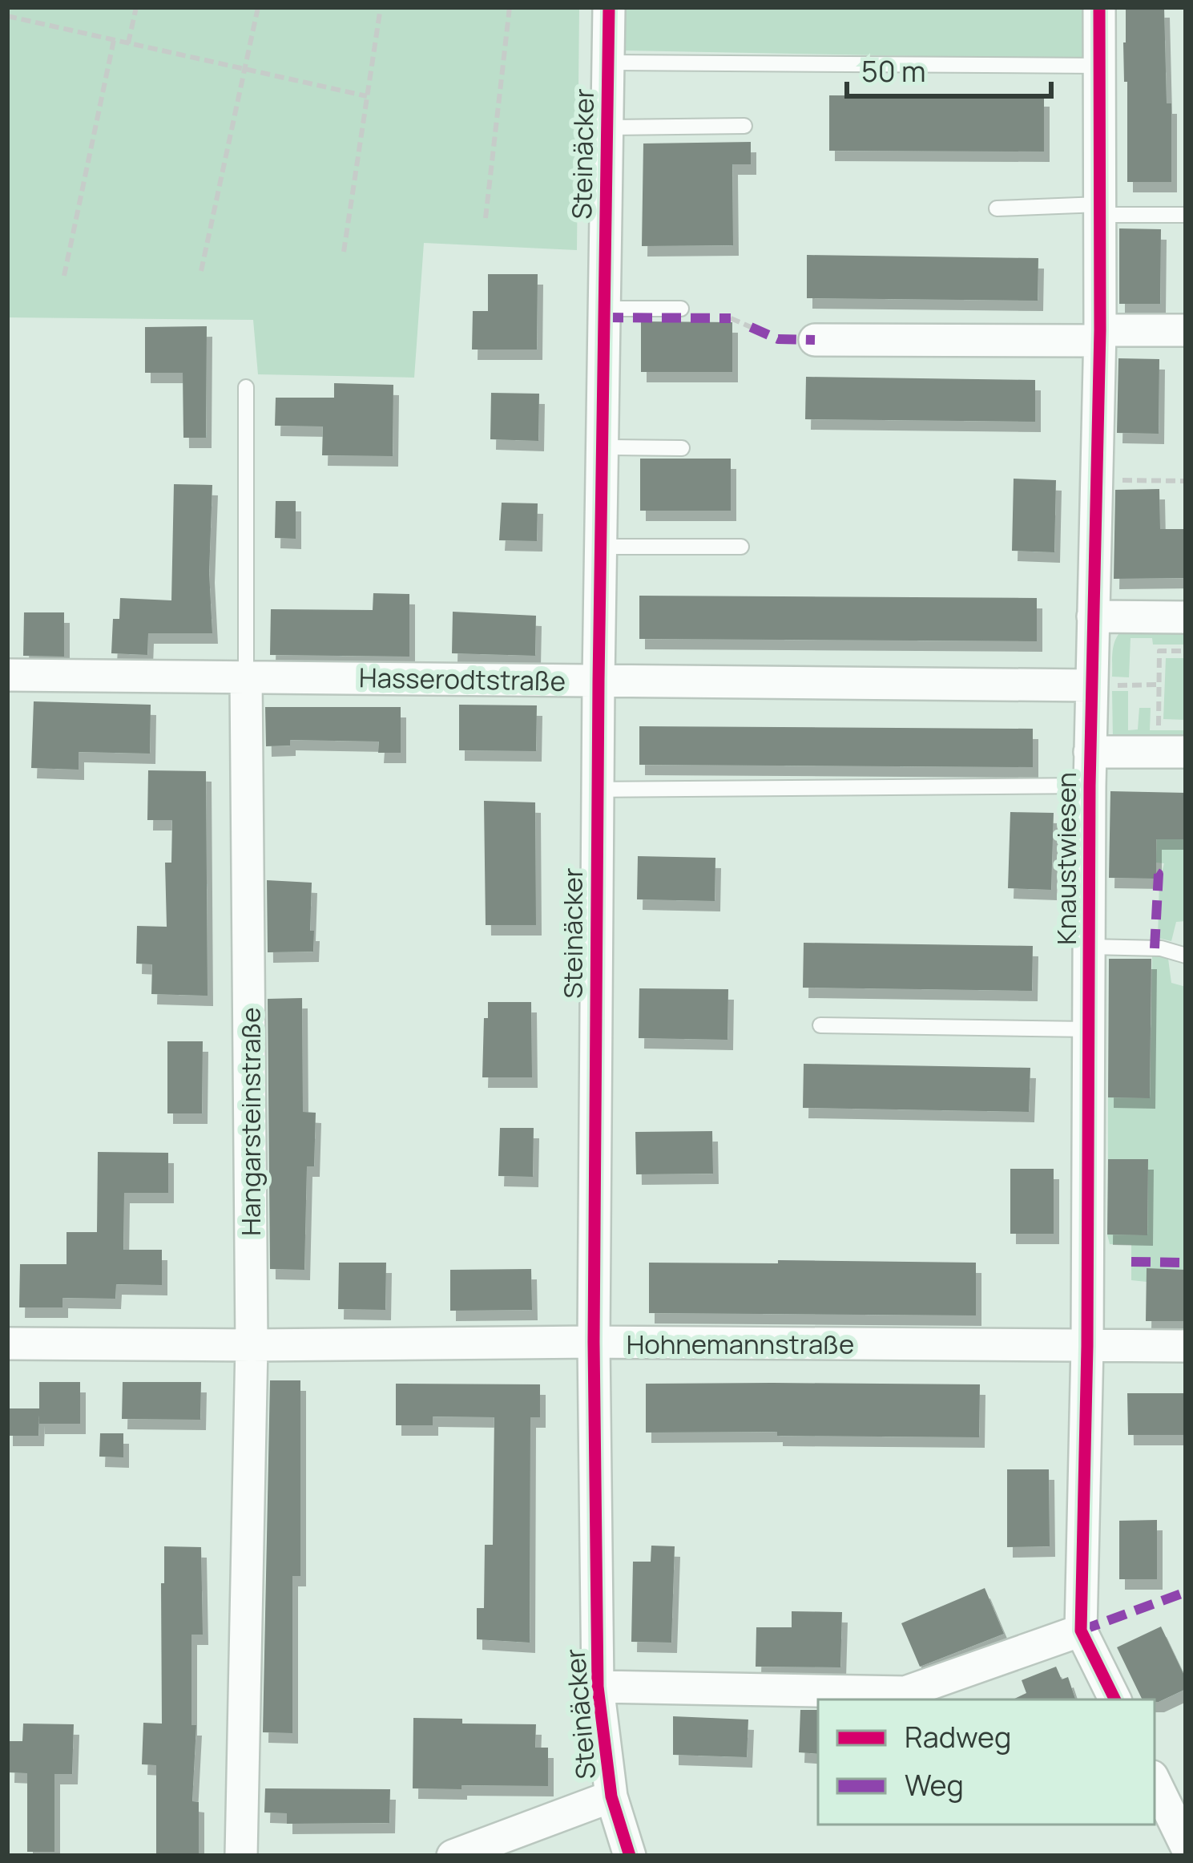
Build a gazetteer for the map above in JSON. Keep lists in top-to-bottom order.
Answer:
{
  "streets": {
    "street": [
      "Steinäcker",
      "Hasserodtstraße",
      "Knaustwiesen",
      "Hangarsteinstraße",
      "Hohnemannstraße"
    ]
  },
  "crossings": [
    ["Steinäcker", "Hasserodtstraße"],
    ["Steinäcker", "Hohnemannstraße"],
    ["Hasserodtstraße", "Knaustwiesen"],
    ["Hasserodtstraße", "Hangarsteinstraße"],
    ["Knaustwiesen", "Hohnemannstraße"],
    ["Hangarsteinstraße", "Hohnemannstraße"]
  ],
  "legend": ["Radweg", "Weg"],
  "scale_bar": "50 m"
}
